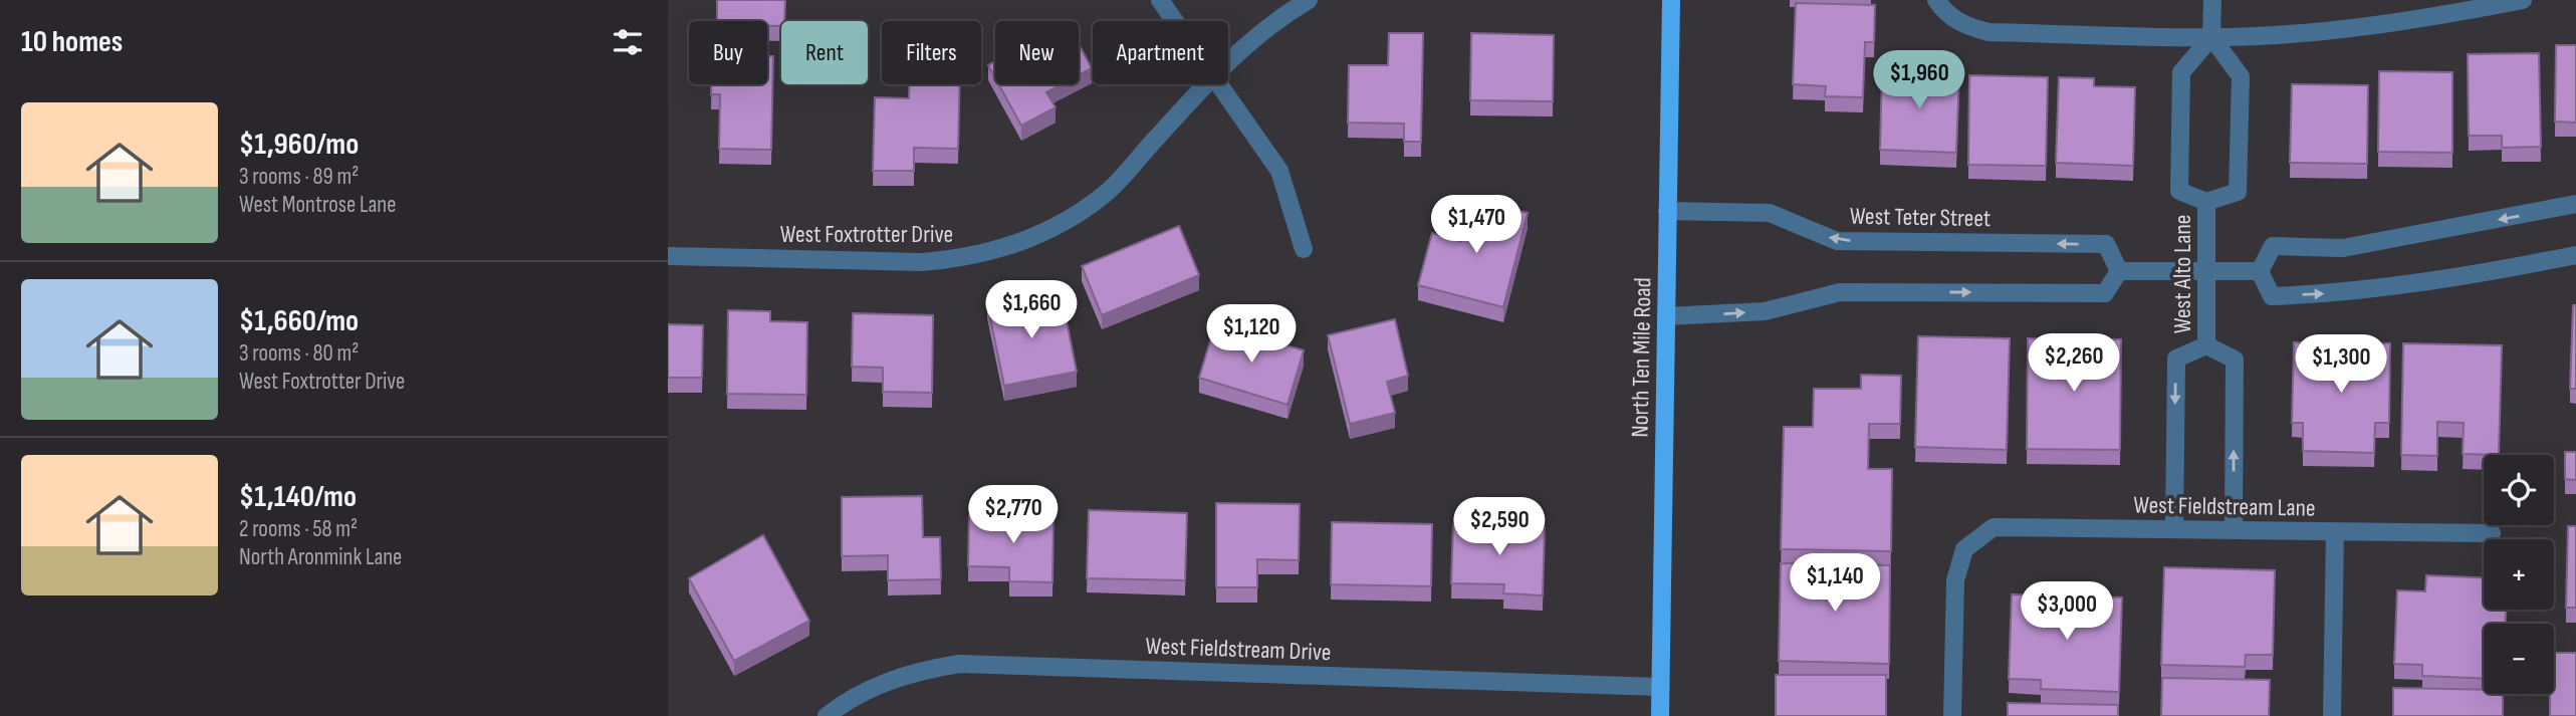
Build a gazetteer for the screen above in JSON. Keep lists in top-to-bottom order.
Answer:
{
  "streets": {
    "main road": ["North Ten Mile Road"],
    "street": [
      "West Teter Street",
      "West Foxtrotter Drive",
      "West Alto Lane",
      "West Fieldstream Lane",
      "West Fieldstream Drive"
    ]
  },
  "crossings": [
    ["West Teter Street", "North Ten Mile Road"],
    ["West Alto Lane", "West Fieldstream Lane"],
    ["North Ten Mile Road", "West Fieldstream Drive"]
  ],
  "page": {
    "heading": "10 homes",
    "chip": [
      "Buy",
      "Rent",
      "Filters",
      "New",
      "Apartment"
    ],
    "price": [
      "$1,960",
      "$1,470",
      "$1,660",
      "$1,120",
      "$2,260",
      "$1,300",
      "$2,770",
      "$2,590",
      "$1,140",
      "$3,000"
    ],
    "list": [
      {
        "name": "$1,960/mo",
        "note": "3 rooms · 89 m² · West Montrose Lane"
      },
      {
        "name": "$1,660/mo",
        "note": "3 rooms · 80 m² · West Foxtrotter Drive"
      },
      {
        "name": "$1,140/mo",
        "note": "2 rooms · 58 m² · North Aronmink Lane"
      }
    ],
    "map_buttons": ["+", "−"]
  }
}
